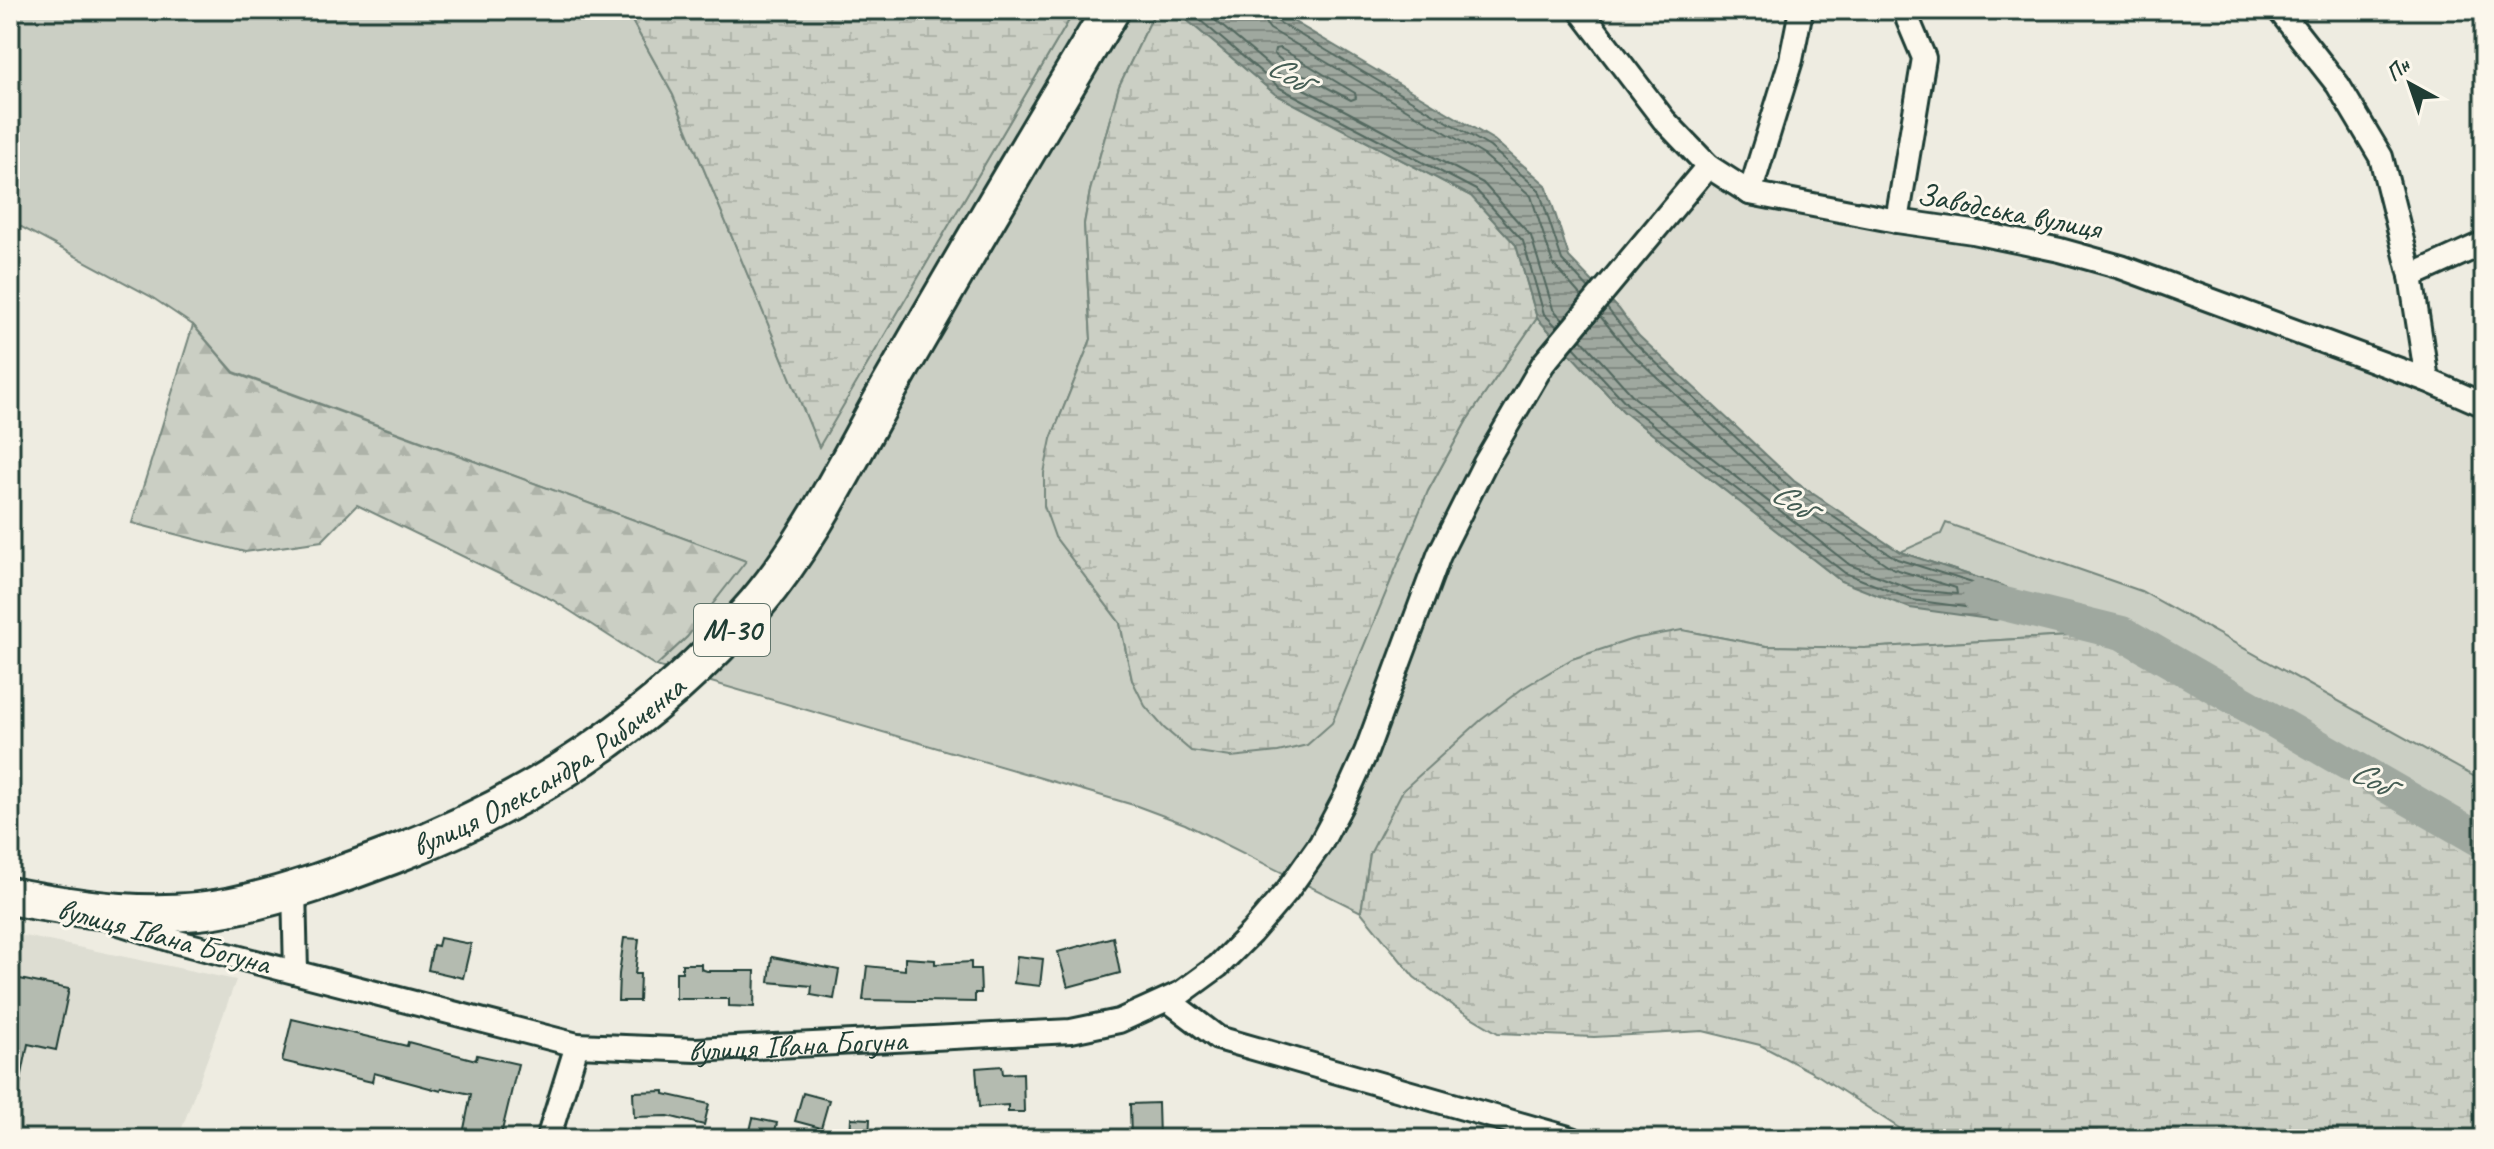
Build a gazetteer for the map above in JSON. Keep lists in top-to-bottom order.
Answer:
{
  "streets": {
    "highway": ["М-30", "вулиця Олександра Рибаченка", "вулиця Івана Богуна"],
    "street": ["Заводська вулиця"]
  },
  "crossings": [
    ["Заводська вулиця", "вулиця Івана Богуна"],
    ["вулиця Олександра Рибаченка", "вулиця Івана Богуна"]
  ],
  "water": ["Соб"],
  "north": "top left"
}
